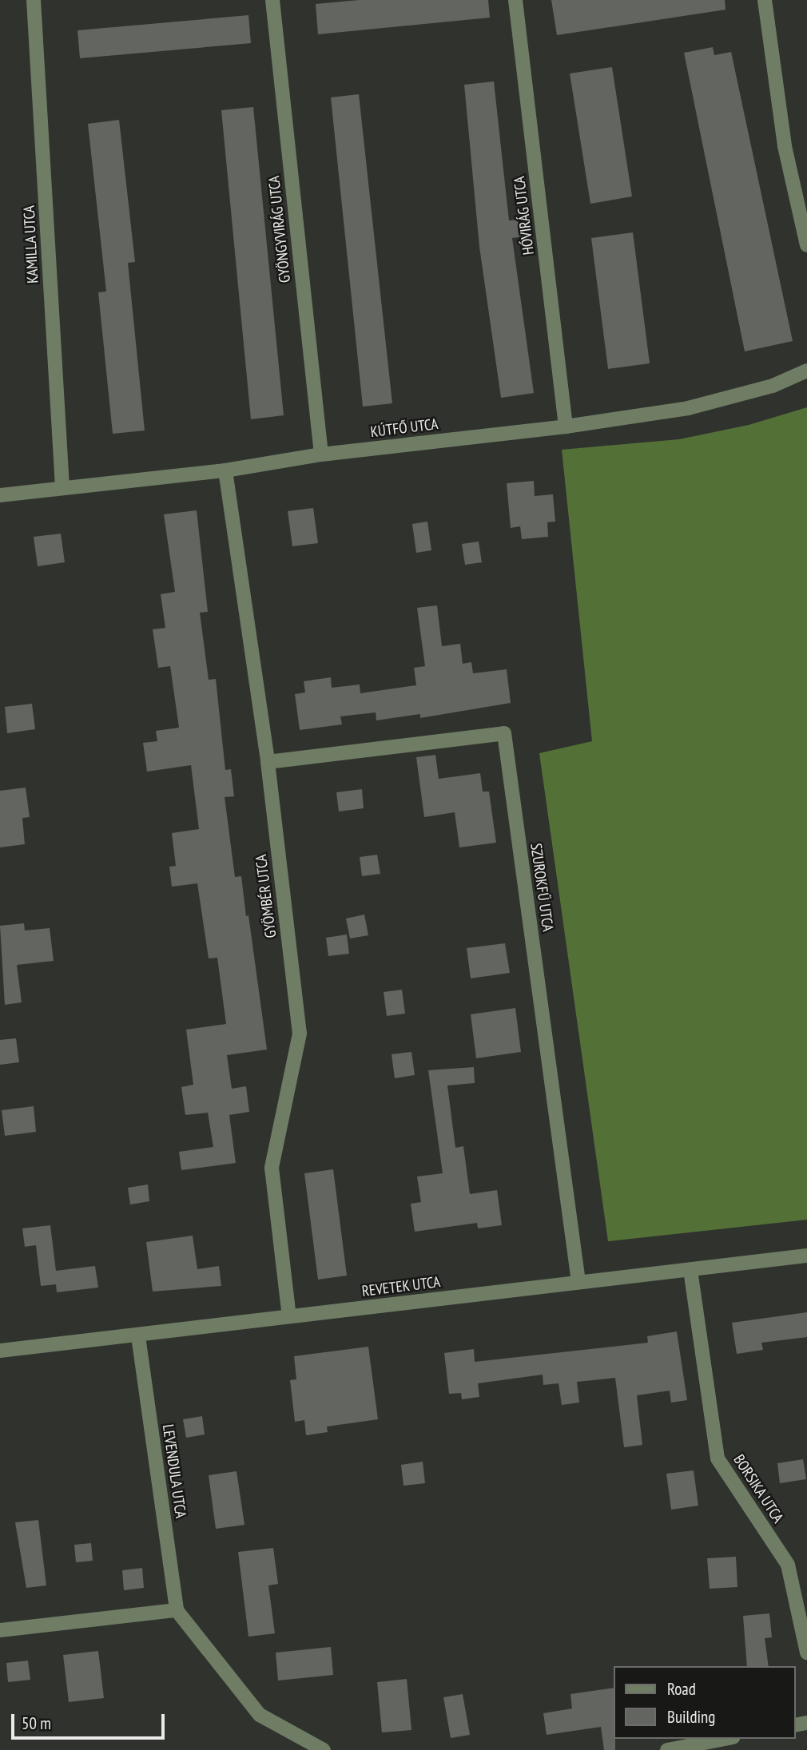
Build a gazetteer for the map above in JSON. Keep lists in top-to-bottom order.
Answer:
{
  "streets": {
    "street": [
      "HÓVIRÁG UTCA",
      "GYÖNGYVIRÁG UTCA",
      "KAMILLA UTCA",
      "KÚTFŐ UTCA",
      "SZUROKFŰ UTCA",
      "GYÖMBÉR UTCA",
      "REVETEK UTCA",
      "LEVENDULA UTCA",
      "BORSIKA UTCA"
    ]
  },
  "crossings": [
    ["HÓVIRÁG UTCA", "KÚTFŐ UTCA"],
    ["GYÖNGYVIRÁG UTCA", "KÚTFŐ UTCA"],
    ["KAMILLA UTCA", "KÚTFŐ UTCA"],
    ["KÚTFŐ UTCA", "GYÖMBÉR UTCA"],
    ["SZUROKFŰ UTCA", "GYÖMBÉR UTCA"],
    ["SZUROKFŰ UTCA", "REVETEK UTCA"],
    ["GYÖMBÉR UTCA", "REVETEK UTCA"],
    ["REVETEK UTCA", "LEVENDULA UTCA"],
    ["REVETEK UTCA", "BORSIKA UTCA"]
  ],
  "legend": ["Road", "Building"],
  "scale_bar": "50 m"
}
